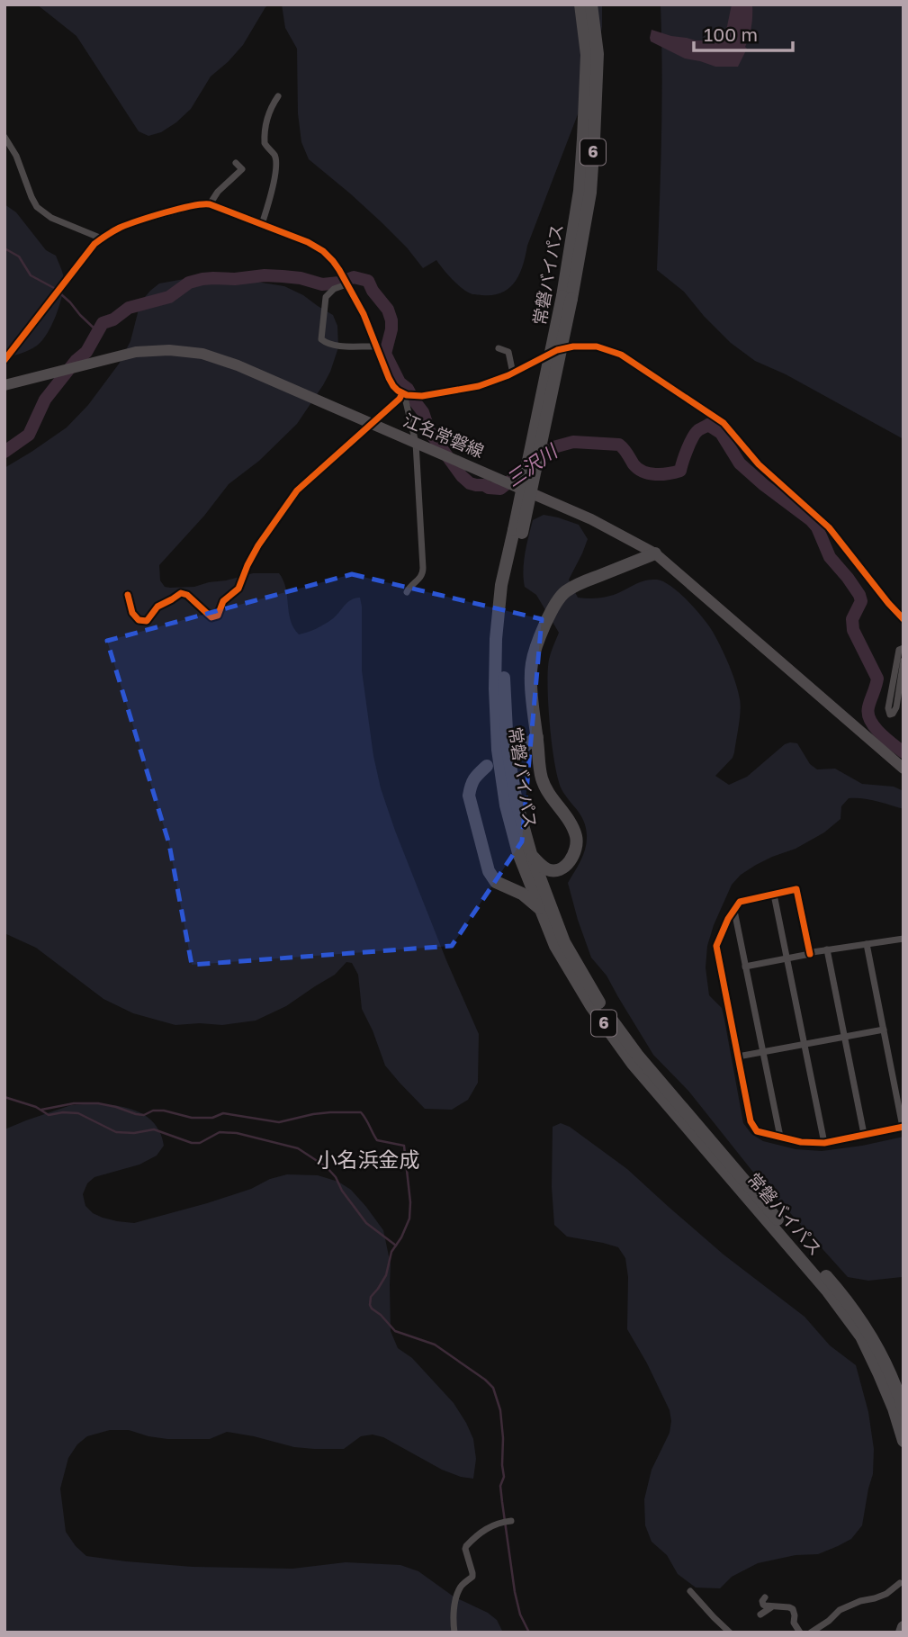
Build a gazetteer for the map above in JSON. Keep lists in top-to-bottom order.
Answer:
{
  "streets": {
    "highway": ["6", "常磐バイパス"],
    "main road": ["江名常磐線"]
  },
  "districts": ["小名浜金成"],
  "water": ["三沢川"],
  "scale_bar": "100 m"
}
